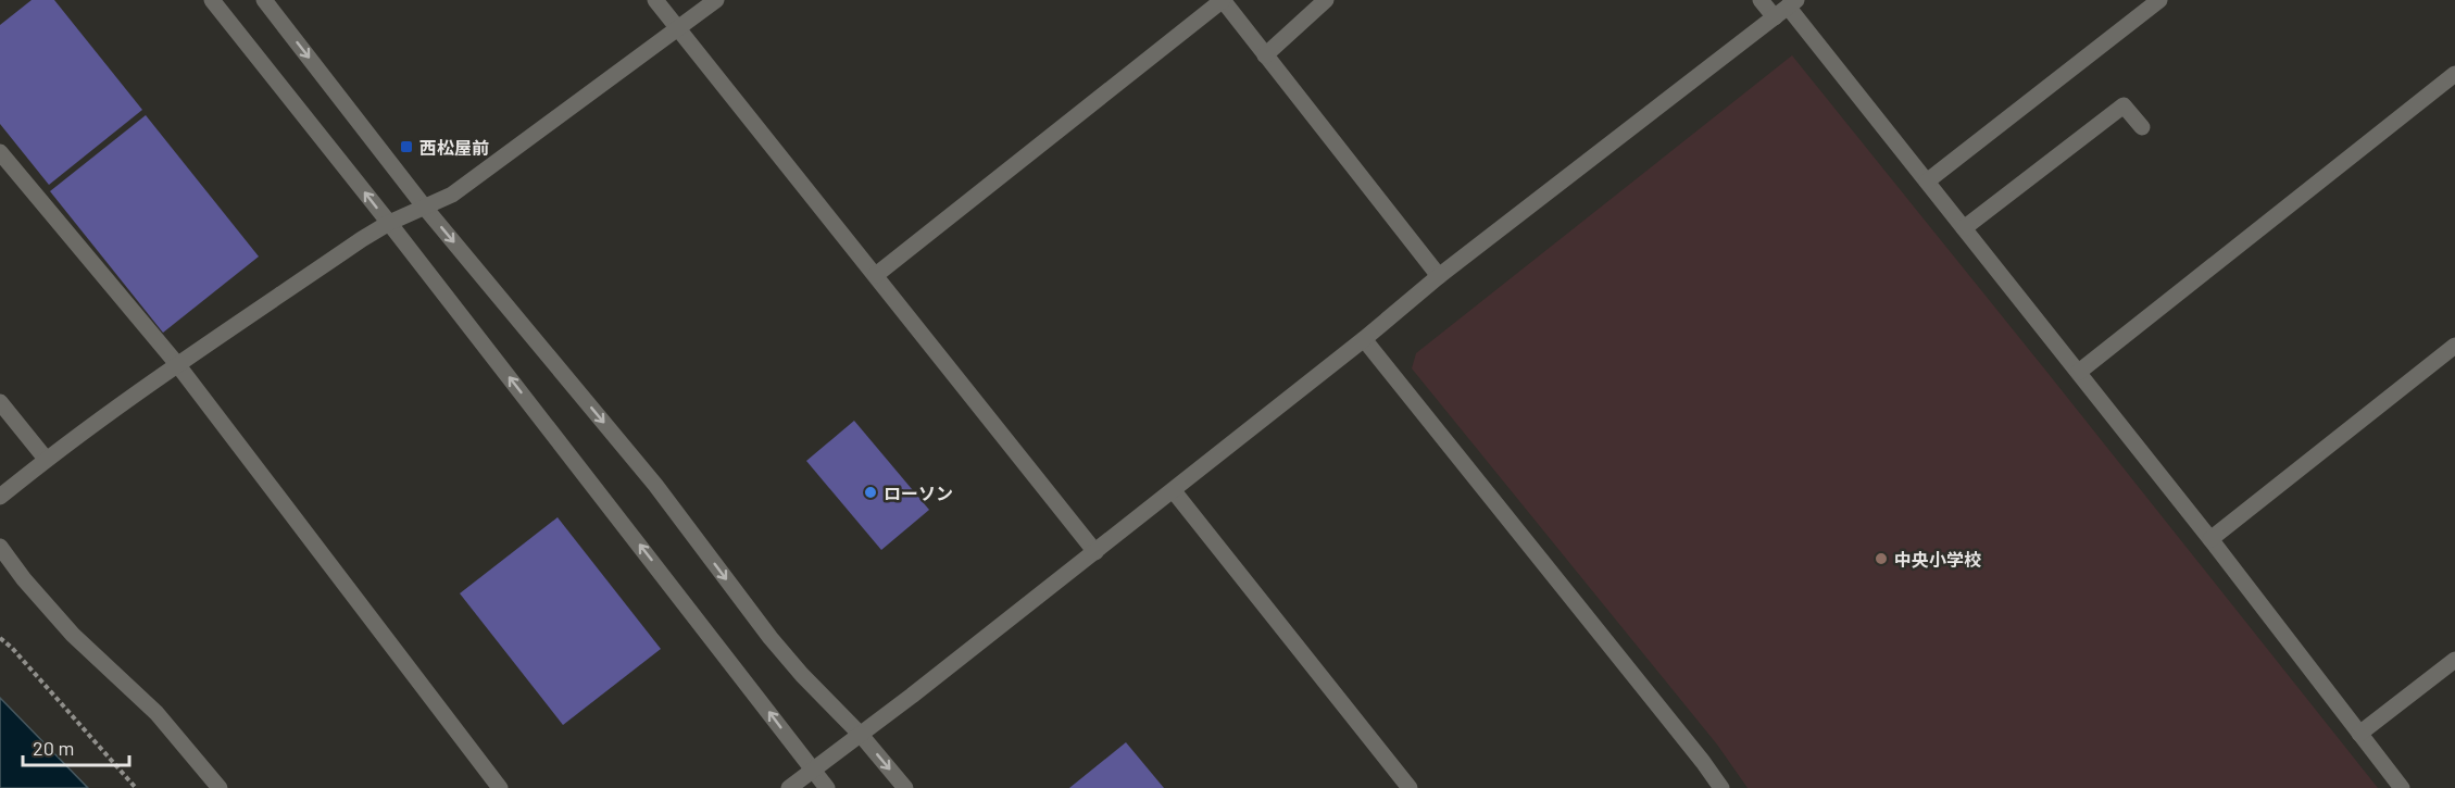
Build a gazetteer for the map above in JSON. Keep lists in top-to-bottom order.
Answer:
{
  "places": {
    "transit": ["西松屋前"],
    "other": ["ローソン", "中央小学校"]
  },
  "scale_bar": "20 m"
}
